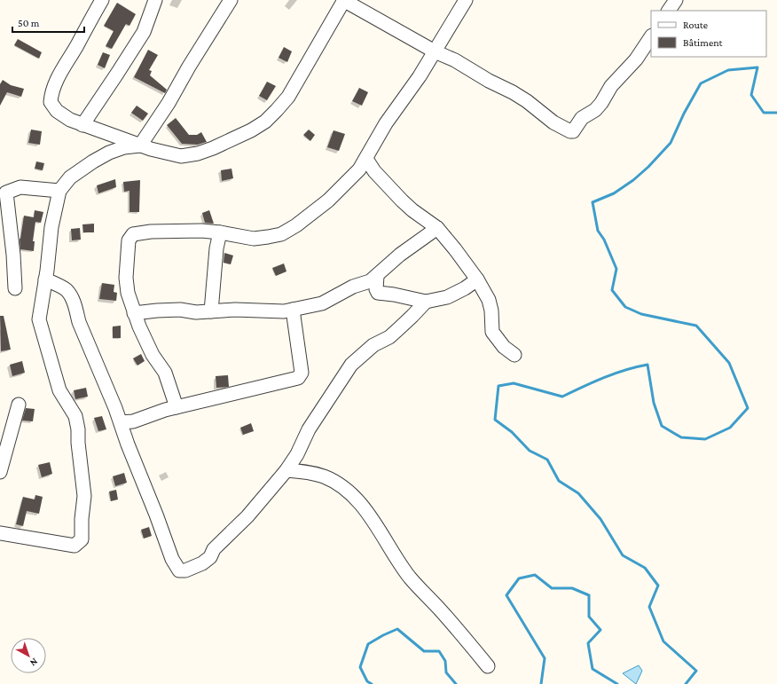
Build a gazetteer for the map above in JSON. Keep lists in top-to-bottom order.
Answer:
{
  "legend": ["Route", "Bâtiment"],
  "scale_bar": "50 m",
  "north": "bottom right"
}
